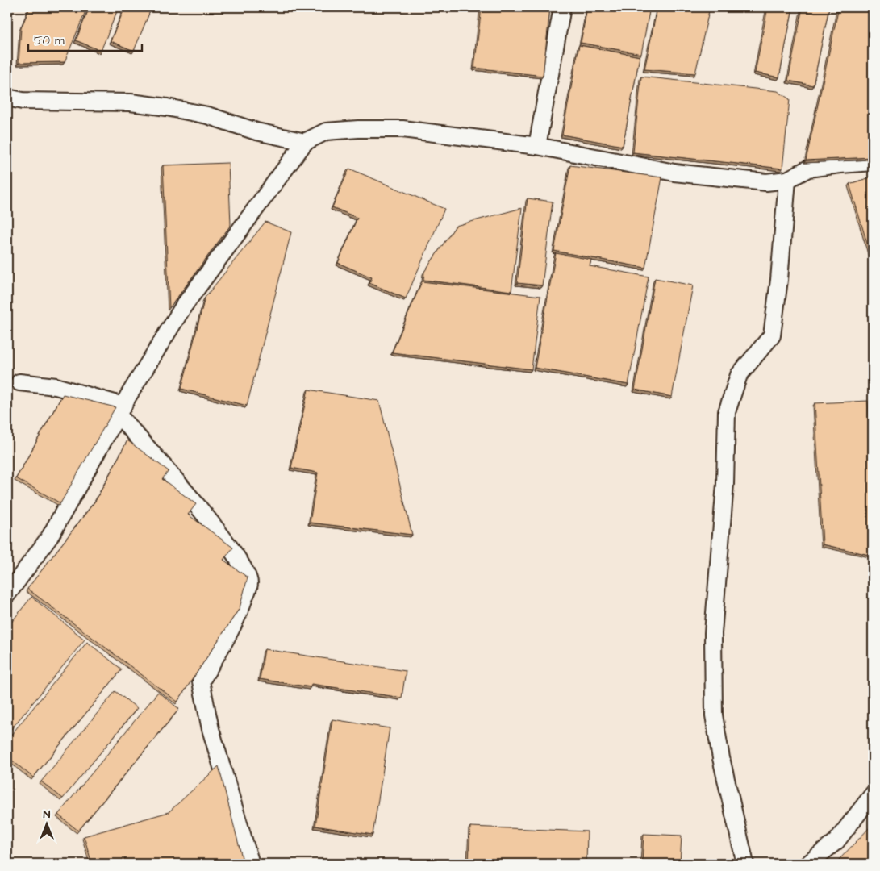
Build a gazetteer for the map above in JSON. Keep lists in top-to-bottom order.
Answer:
{
  "scale_bar": "50 m",
  "north": "top"
}
